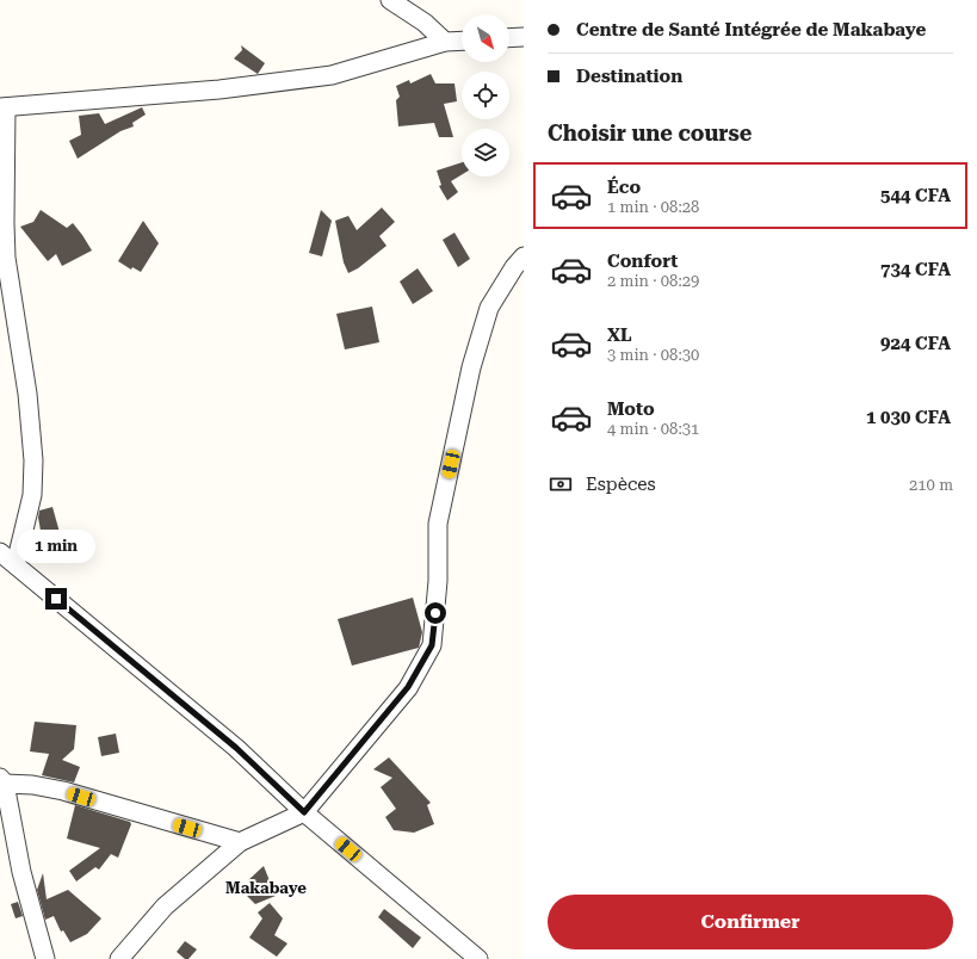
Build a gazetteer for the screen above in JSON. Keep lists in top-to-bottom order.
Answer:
{
  "districts": ["Makabaye"],
  "north": "bottom right",
  "page": {
    "banner": ["Centre de Santé Intégrée de Makabaye", "Destination"],
    "heading": "Choisir une course",
    "list": [
      {
        "name": "Éco",
        "note": "1 min · 08:28",
        "value": "544 CFA"
      },
      {
        "name": "Confort",
        "note": "2 min · 08:29",
        "value": "734 CFA"
      },
      {
        "name": "XL",
        "note": "3 min · 08:30",
        "value": "924 CFA"
      },
      {
        "name": "Moto",
        "note": "4 min · 08:31",
        "value": "1 030 CFA"
      }
    ],
    "pay": ["Espèces", "210 m"],
    "bubble": "1 min",
    "buttons": "Confirmer"
  }
}
